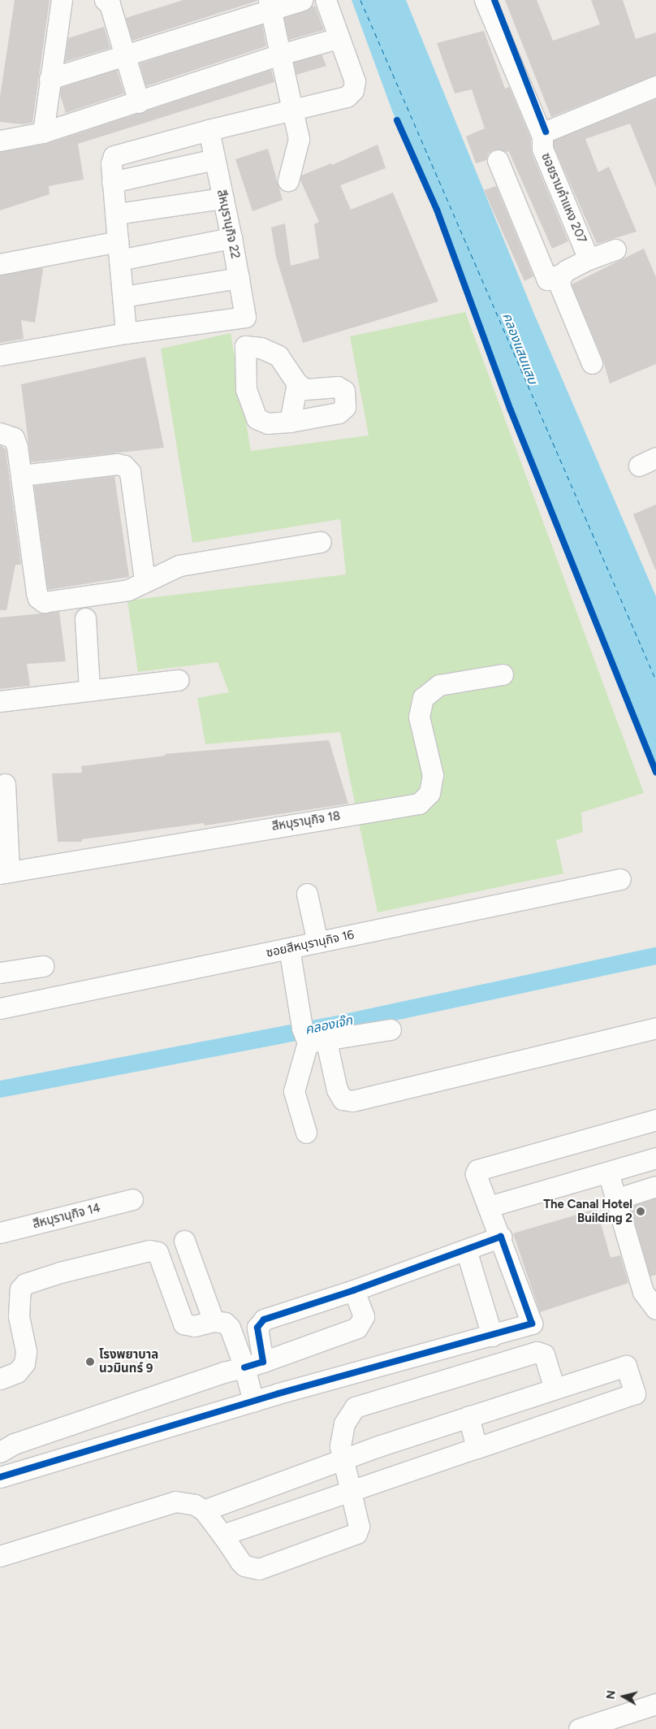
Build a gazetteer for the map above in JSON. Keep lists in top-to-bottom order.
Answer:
{
  "streets": {
    "street": [
      "ซอยรามคำแหง 207",
      "สีหบุรานุกิจ 22",
      "สีหบุรานุกิจ 18",
      "ซอยสีหบุรานุกิจ 16",
      "สีหบุรานุกิจ 14"
    ]
  },
  "water": ["คลองแสนแสบ", "คลองเจ๊ก"],
  "places": ["The Canal Hotel Building 2", "โรงพยาบาล นวมินทร์ 9"],
  "north": "left"
}
